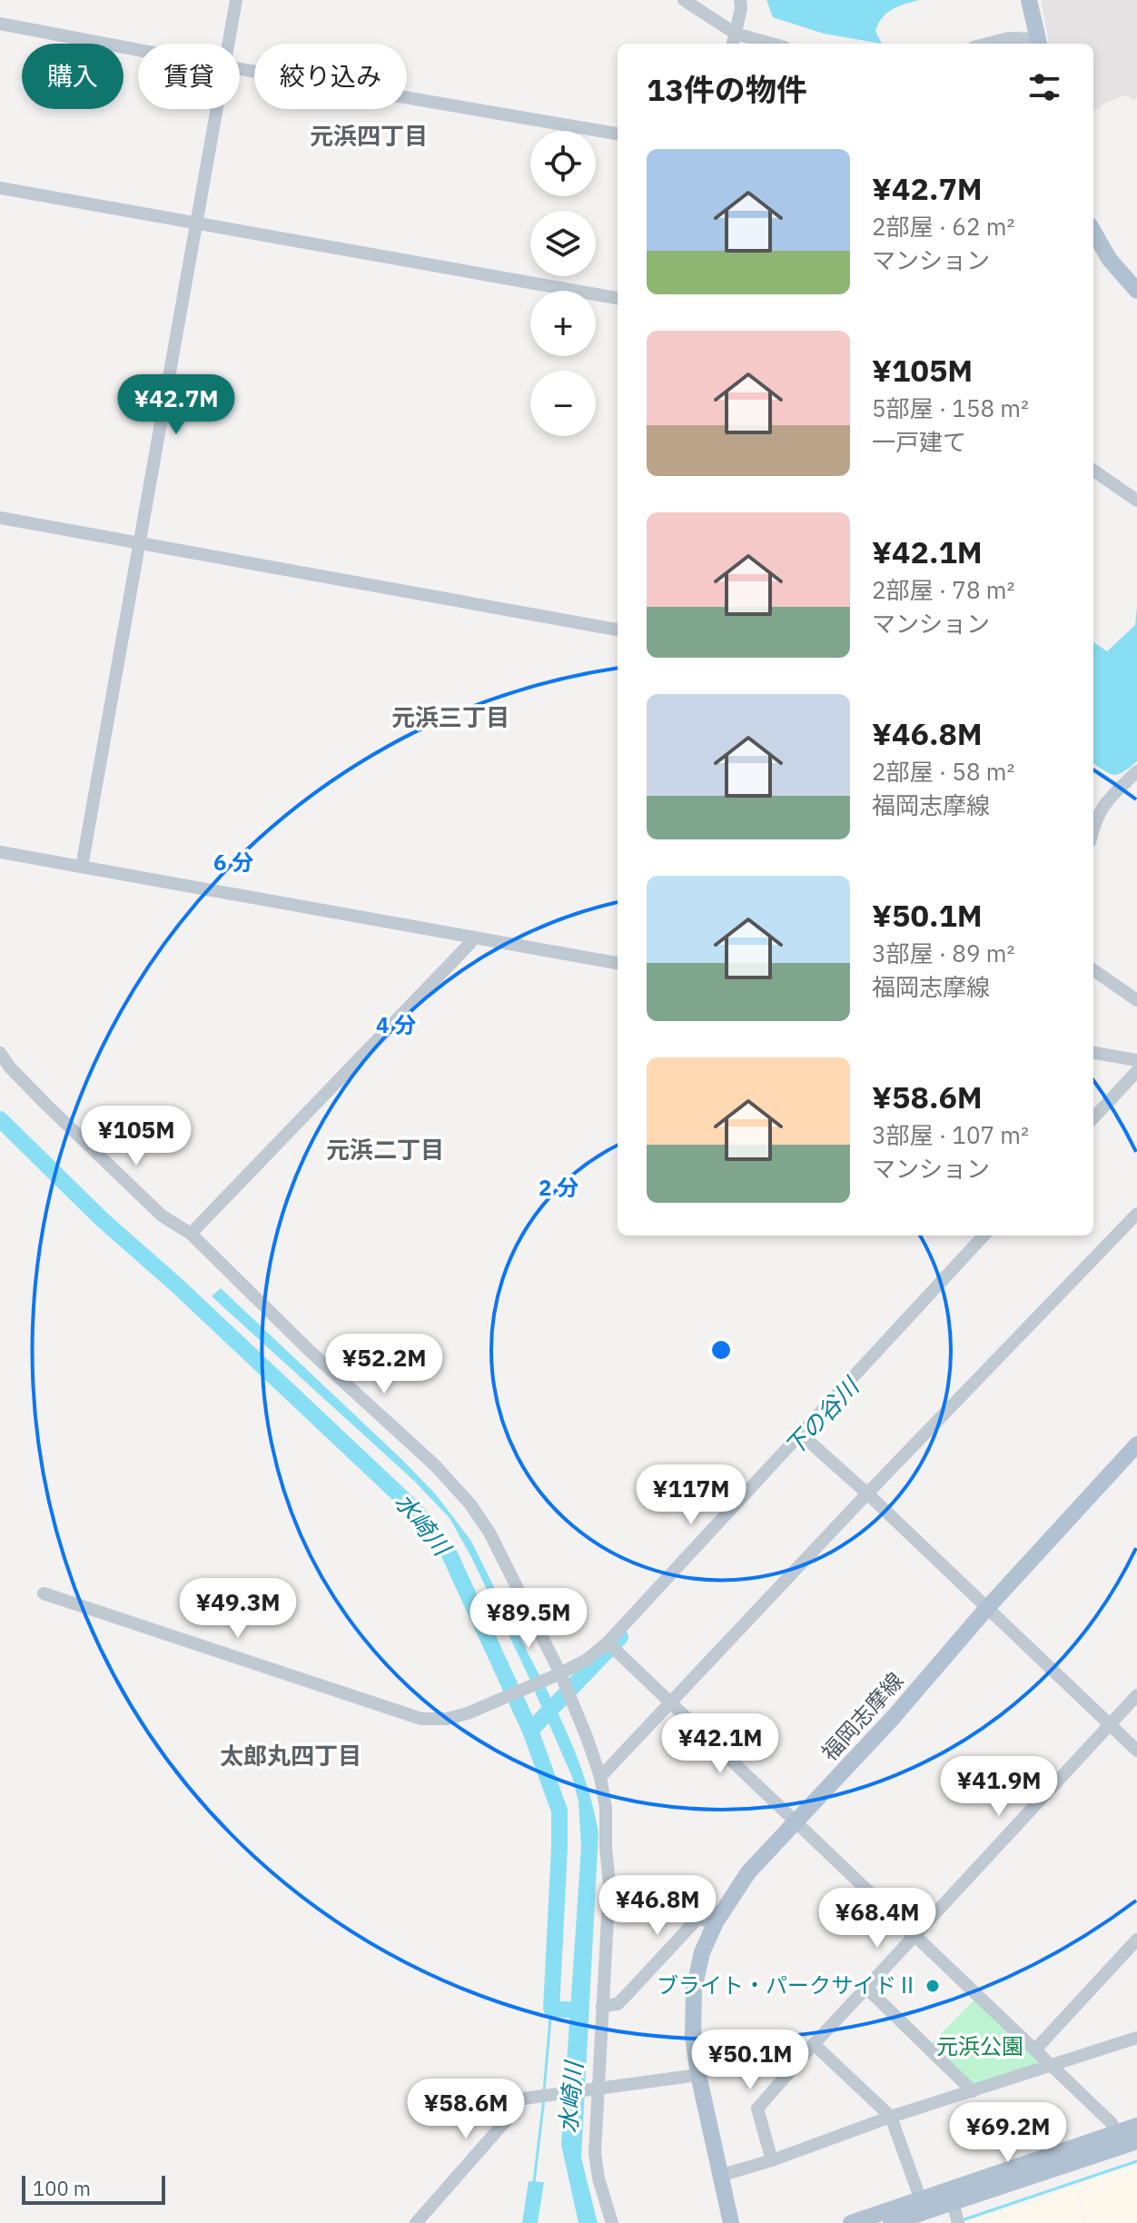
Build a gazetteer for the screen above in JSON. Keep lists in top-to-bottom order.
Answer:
{
  "streets": {
    "main road": ["福岡志摩線"]
  },
  "districts": [
    "元浜四丁目",
    "元浜三丁目",
    "元浜二丁目",
    "太郎丸四丁目"
  ],
  "water": ["下の谷川", "水崎川"],
  "parks": ["元浜公園"],
  "places": ["ブライト・パークサイドⅡ"],
  "scale_bar": "100 m",
  "page": {
    "chip": ["購入", "賃貸", "絞り込み"],
    "heading": "13件の物件",
    "map_buttons": ["+", "−"],
    "list": [
      {
        "name": "¥42.7M",
        "note": "2部屋 · 62 m² · マンション"
      },
      {
        "name": "¥105M",
        "note": "5部屋 · 158 m² · 一戸建て"
      },
      {
        "name": "¥42.1M",
        "note": "2部屋 · 78 m² · マンション"
      },
      {
        "name": "¥46.8M",
        "note": "2部屋 · 58 m² · 福岡志摩線"
      },
      {
        "name": "¥50.1M",
        "note": "3部屋 · 89 m² · 福岡志摩線"
      },
      {
        "name": "¥58.6M",
        "note": "3部屋 · 107 m² · マンション"
      }
    ],
    "price": [
      "¥42.7M",
      "¥105M",
      "¥52.2M",
      "¥117M",
      "¥49.3M",
      "¥89.5M",
      "¥42.1M",
      "¥41.9M",
      "¥46.8M",
      "¥68.4M",
      "¥50.1M",
      "¥58.6M",
      "¥69.2M"
    ],
    "scale": "100 m"
  },
  "rings": ["6 分", "4 分", "2 分"]
}
